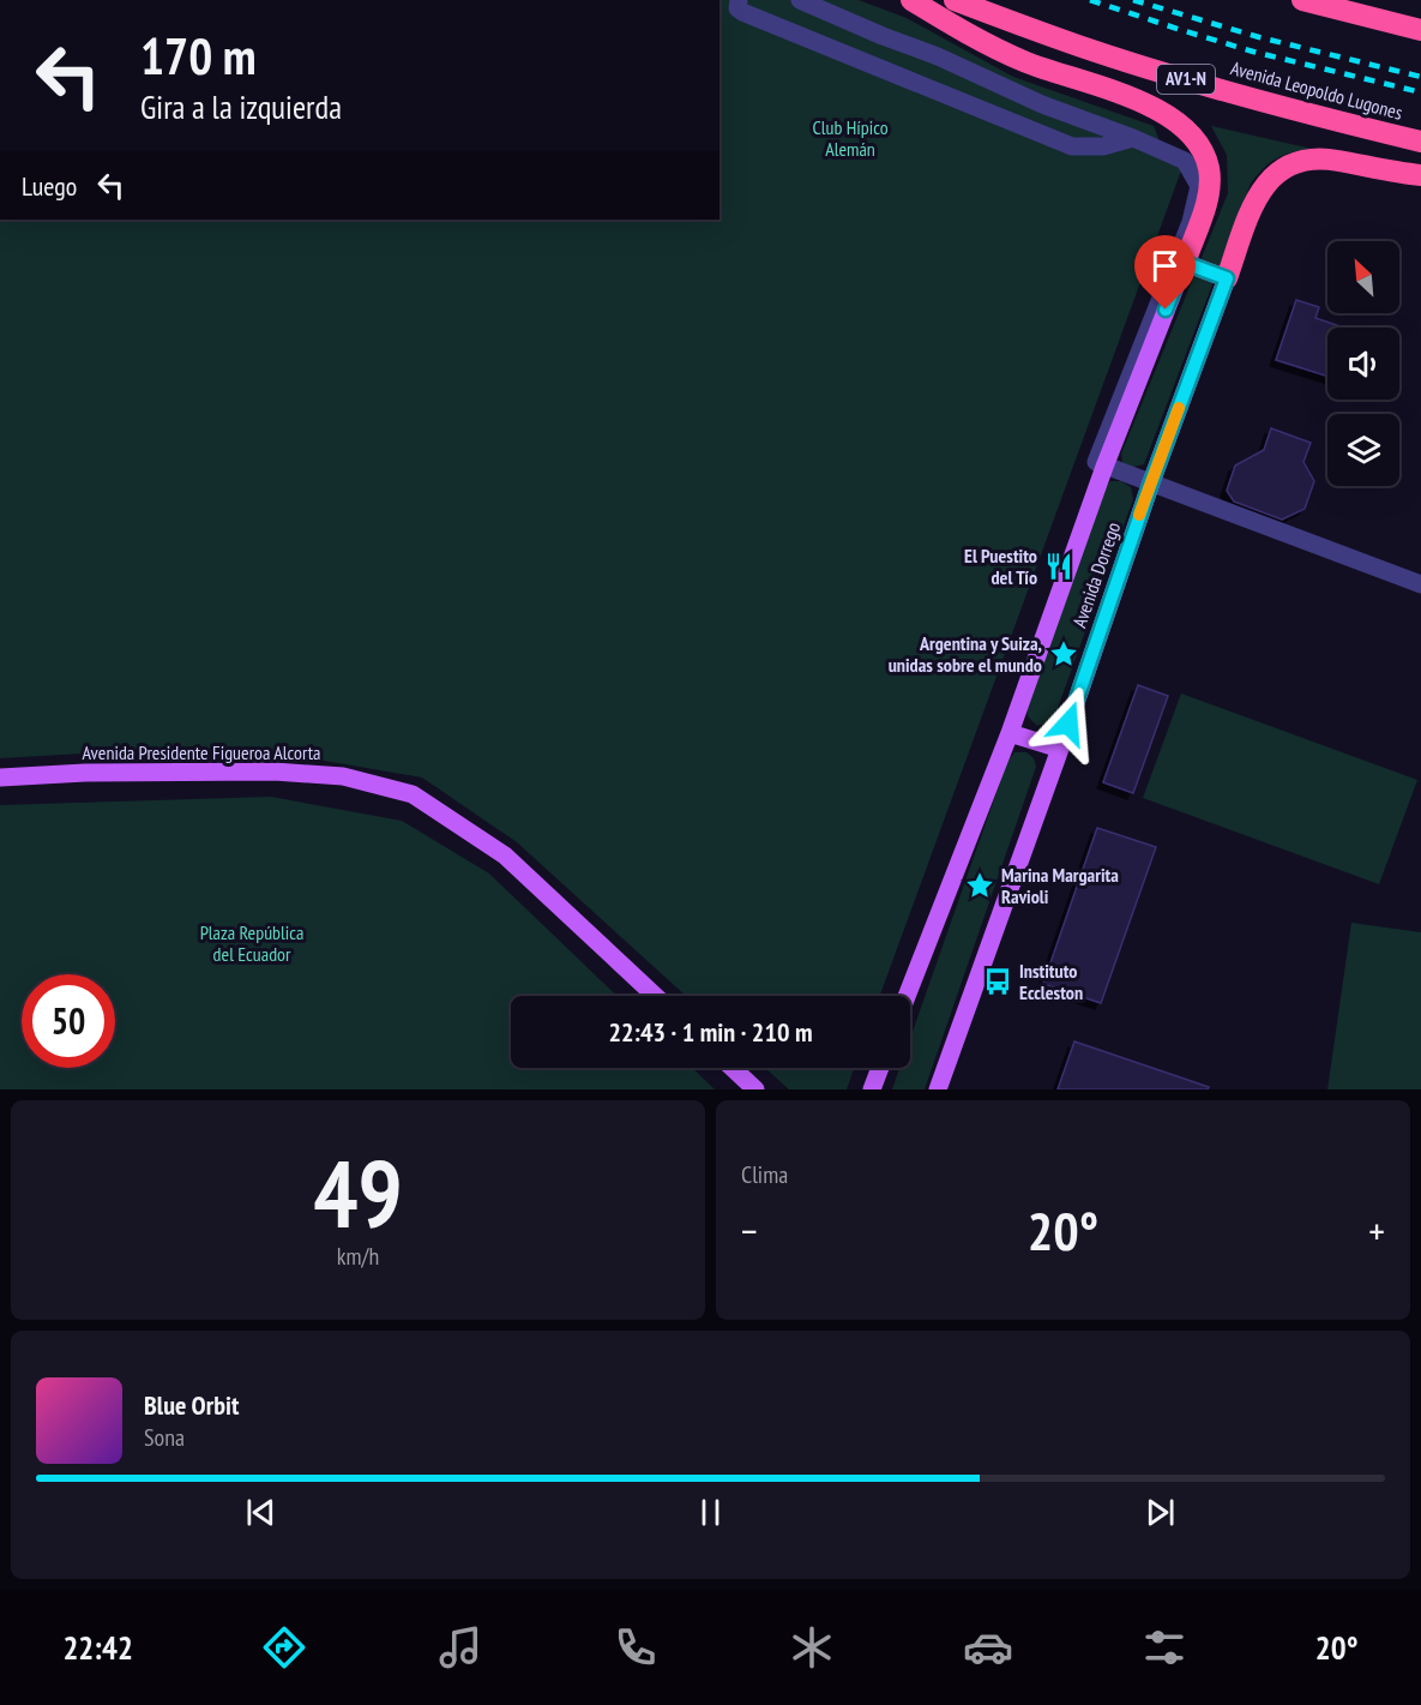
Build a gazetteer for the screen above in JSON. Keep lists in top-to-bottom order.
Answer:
{
  "streets": {
    "highway": ["AV1-N", "Avenida Leopoldo Lugones"],
    "main road": ["Avenida Dorrego", "Avenida Presidente Figueroa Alcorta"]
  },
  "parks": ["Club Hípico Alemán", "Plaza República del Ecuador"],
  "places": {
    "restaurant": ["El Puestito del Tío"],
    "place": ["Argentina y Suiza, unidas sobre el mundo", "Marina Margarita Ravioli"],
    "bus stop": ["Instituto Eccleston"]
  },
  "north": "top left",
  "page": {
    "turn": ["170 m", "Gira a la izquierda"],
    "then": "Luego",
    "limit": "50",
    "trip": "22:43 · 1 min · 210 m",
    "tile": [
      ["49", "km/h"],
      "Clima"
    ],
    "heat": ["−", "20°", "+"],
    "song": ["Blue Orbit", "Sona"],
    "tabs": ["22:42", "20°"]
  }
}
